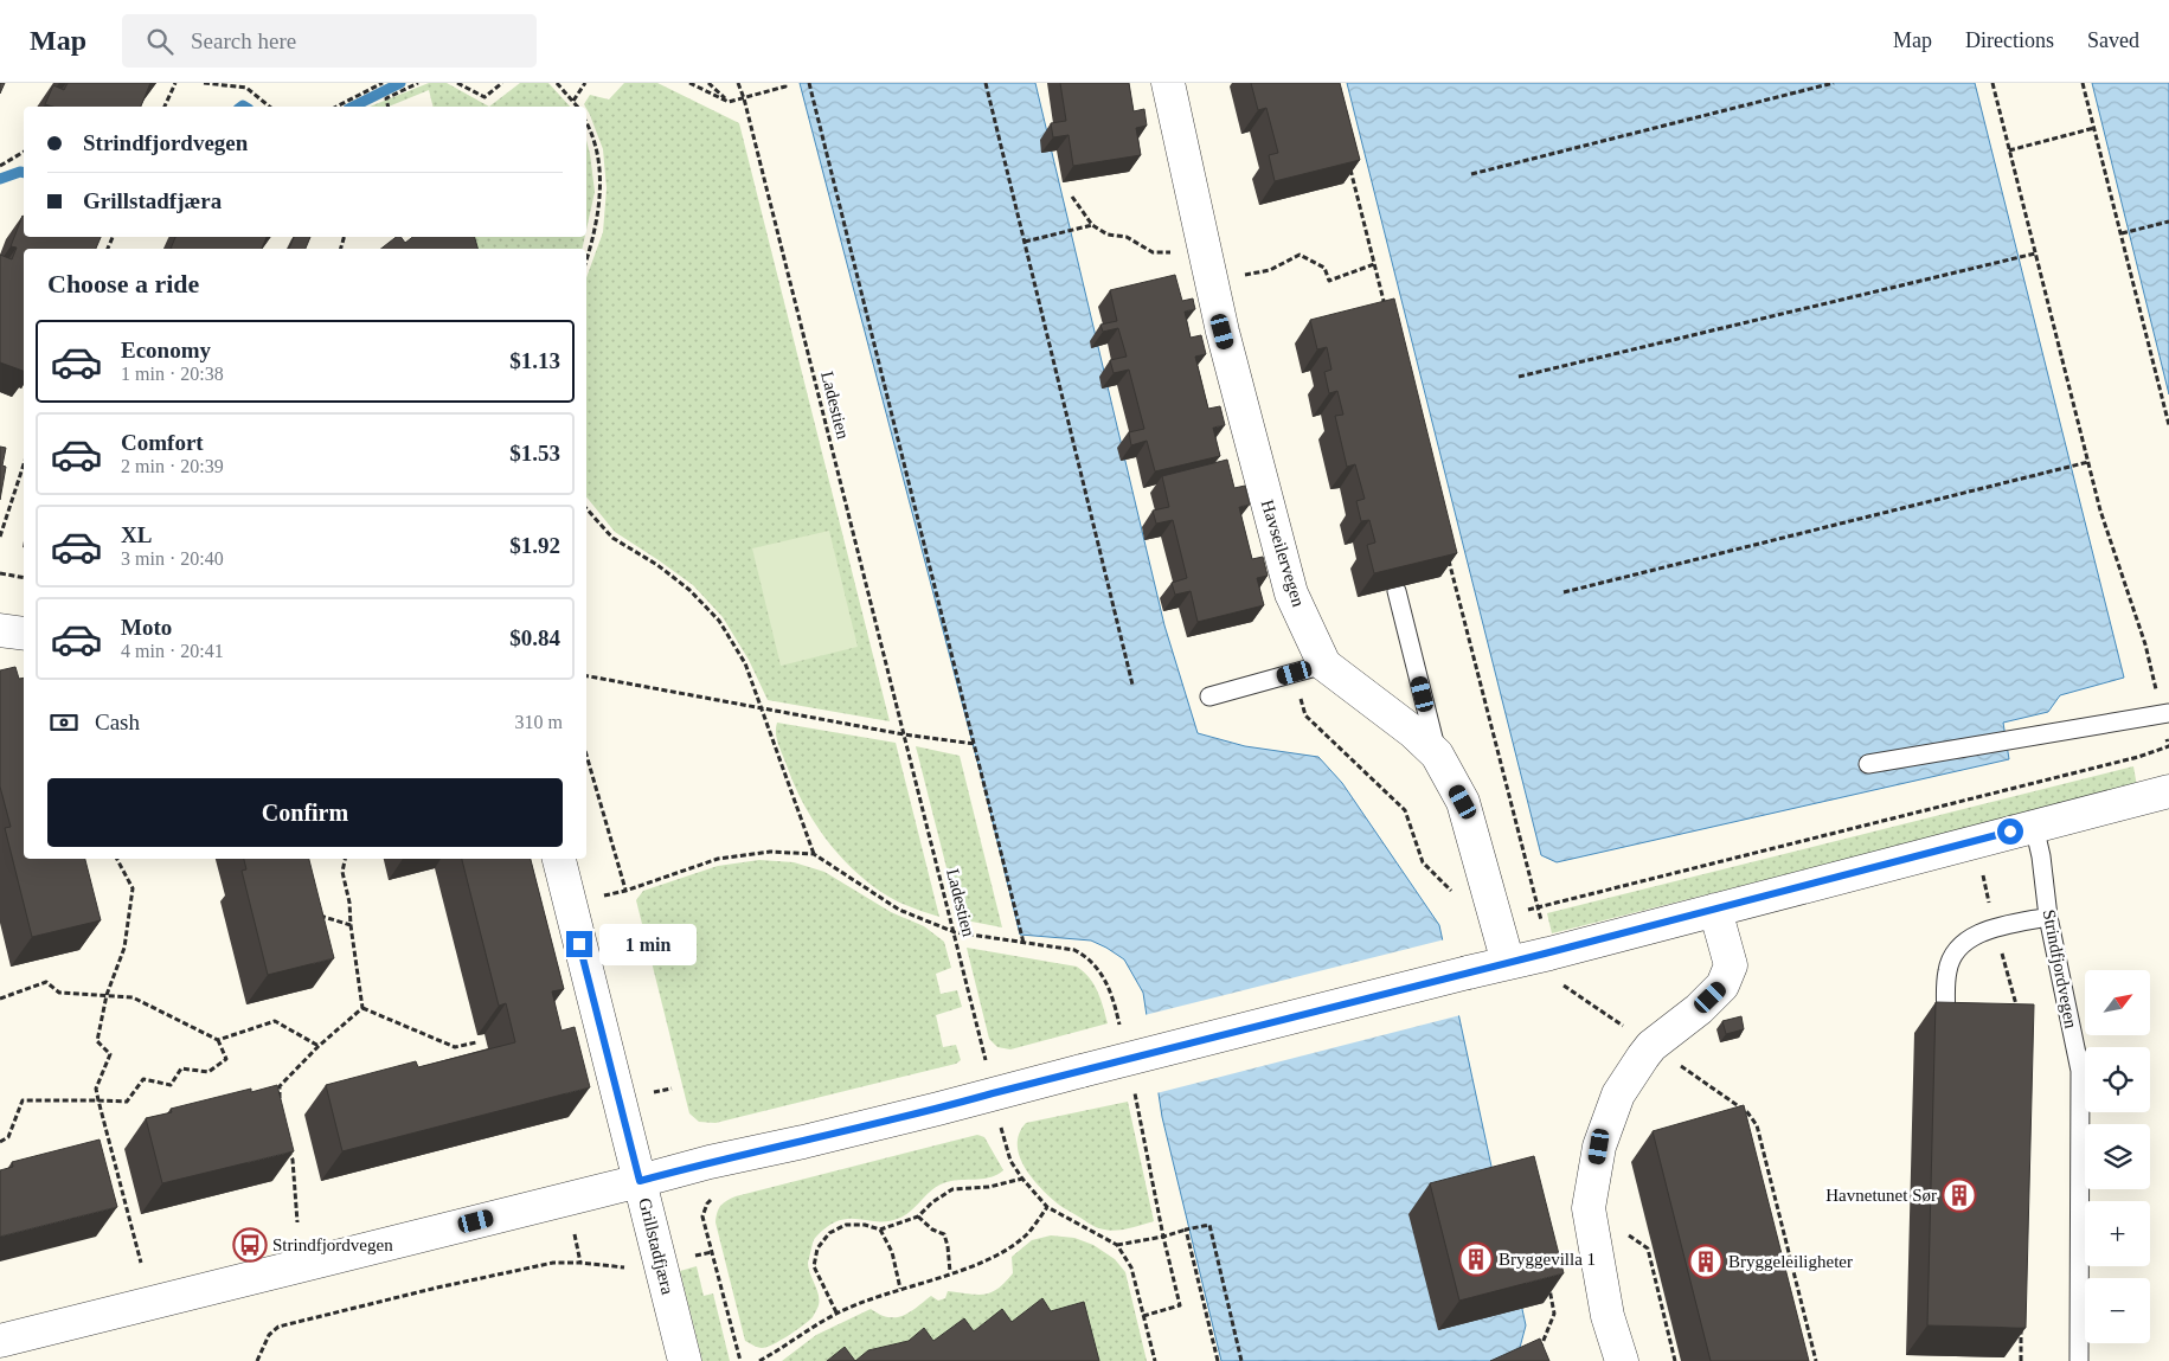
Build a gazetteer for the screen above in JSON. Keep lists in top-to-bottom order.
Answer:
{
  "streets": {
    "street": ["Havseilervegen", "Grillstadfjæra"],
    "lane": ["Strindfjordvegen"],
    "path": ["Ladestien"]
  },
  "places": {
    "building": ["Havnetunet Sør", "Bryggevilla 1", "Bryggeleiligheter"],
    "bus stop": ["Strindfjordvegen"]
  },
  "north": "top right",
  "page": {
    "header": "Map",
    "search": "Search here",
    "nav": ["Map", "Directions", "Saved"],
    "banner": ["Strindfjordvegen", "Grillstadfjæra"],
    "heading": "Choose a ride",
    "list": [
      {
        "name": "Economy",
        "note": "1 min · 20:38",
        "value": "$1.13"
      },
      {
        "name": "Comfort",
        "note": "2 min · 20:39",
        "value": "$1.53"
      },
      {
        "name": "XL",
        "note": "3 min · 20:40",
        "value": "$1.92"
      },
      {
        "name": "Moto",
        "note": "4 min · 20:41",
        "value": "$0.84"
      }
    ],
    "pay": ["Cash", "310 m"],
    "buttons": "Confirm",
    "bubble": "1 min",
    "map_buttons": ["+", "−"]
  }
}
